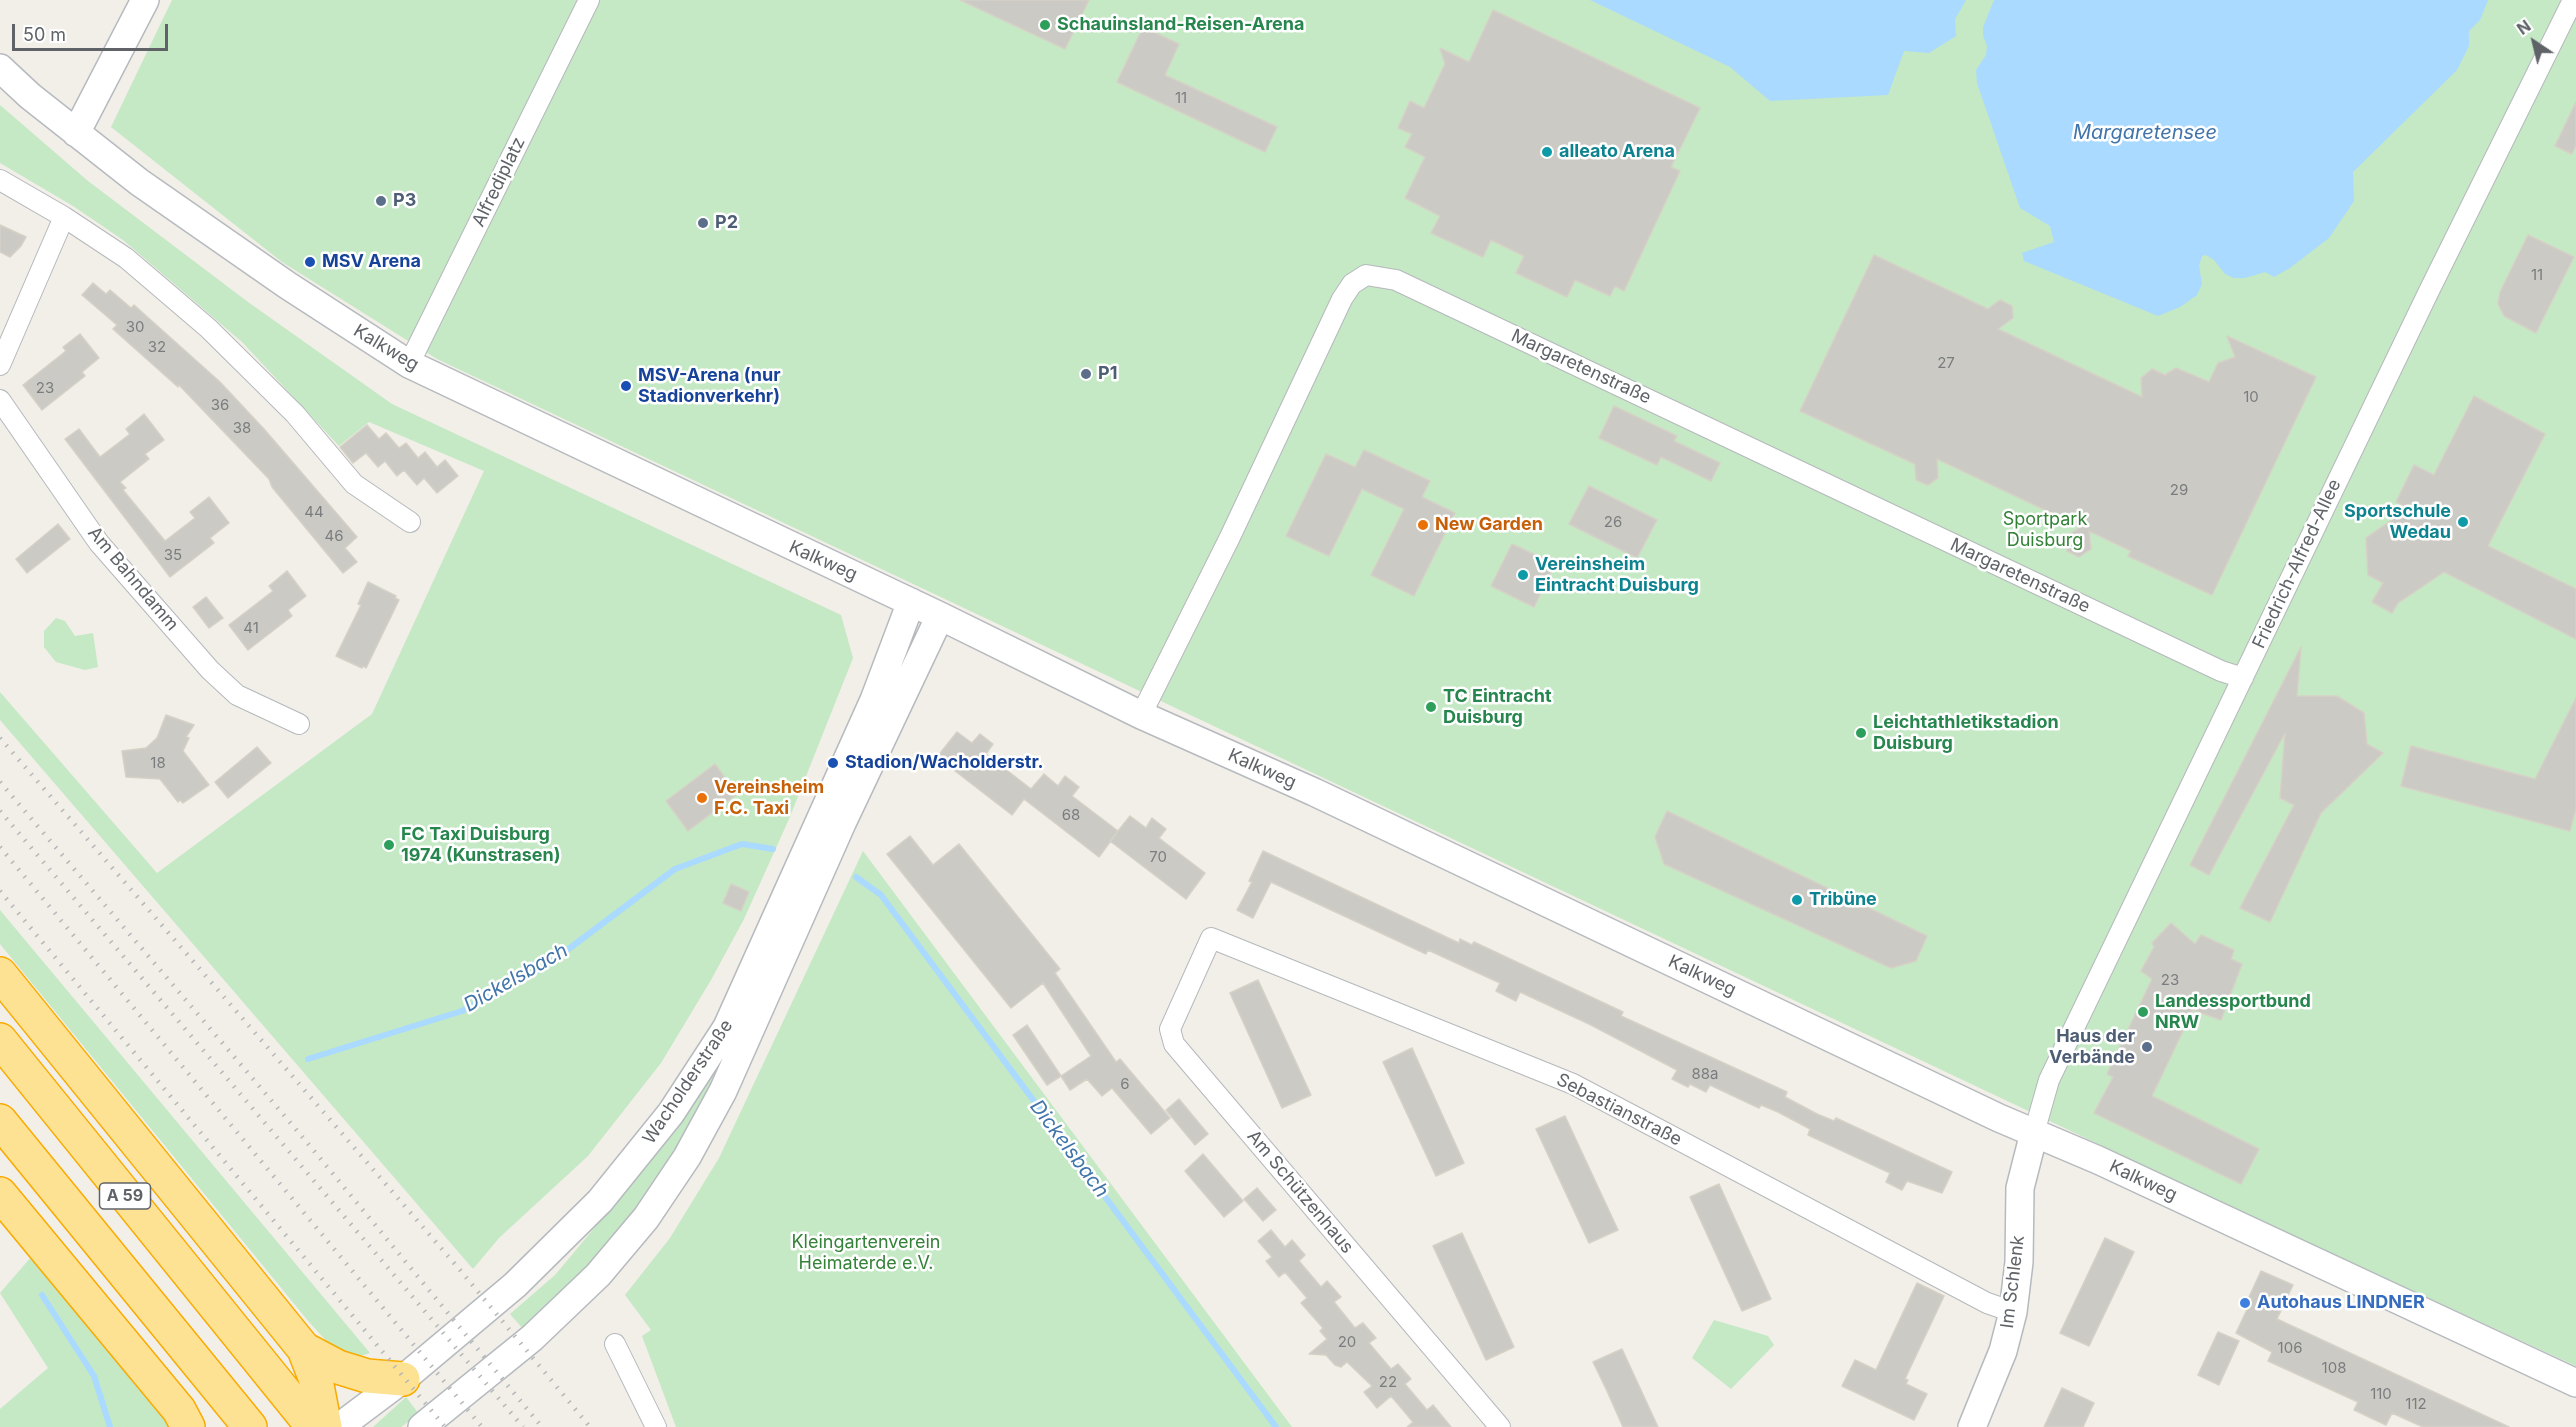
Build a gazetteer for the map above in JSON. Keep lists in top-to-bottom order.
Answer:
{
  "streets": {
    "highway": ["A 59"],
    "street": [
      "Alfrediplatz",
      "Kalkweg",
      "Margaretenstraße",
      "Friedrich-Alfred-Allee",
      "Am Bahndamm",
      "Wacholderstraße",
      "Sebastianstraße",
      "Am Schützenhaus",
      "Im Schlenk"
    ]
  },
  "crossings": [
    ["Alfrediplatz", "Kalkweg"],
    ["Kalkweg", "Margaretenstraße"],
    ["Kalkweg", "Friedrich-Alfred-Allee"],
    ["Kalkweg", "Wacholderstraße"],
    ["Kalkweg", "Im Schlenk"],
    ["Margaretenstraße", "Friedrich-Alfred-Allee"],
    ["Friedrich-Alfred-Allee", "Im Schlenk"],
    ["Sebastianstraße", "Am Schützenhaus"],
    ["Sebastianstraße", "Im Schlenk"]
  ],
  "water": ["Margaretensee", "Dickelsbach"],
  "parks": ["Sportpark Duisburg", "Kleingartenverein Heimaterde e.V."],
  "places": [
    "Schauinsland-Reisen-Arena",
    "alleato Arena",
    "P3",
    "P2",
    "MSV Arena",
    "P1",
    "MSV-Arena (nur Stadionverkehr)",
    "Sportschule Wedau",
    "New Garden",
    "Vereinsheim Eintracht Duisburg",
    "TC Eintracht Duisburg",
    "Leichtathletikstadion Duisburg",
    "Stadion/Wacholderstr.",
    "Vereinsheim F.C. Taxi",
    "FC Taxi Duisburg 1974 (Kunstrasen)",
    "Tribüne",
    "Landessportbund NRW",
    "Haus der Verbände",
    "Autohaus LINDNER"
  ],
  "house_numbers": [
    "11",
    "11",
    "30",
    "32",
    "27",
    "23",
    "10",
    "36",
    "38",
    "29",
    "44",
    "26",
    "46",
    "35",
    "41",
    "18",
    "68",
    "70",
    "23",
    "88a",
    "6",
    "20",
    "106",
    "108",
    "22",
    "110",
    "112"
  ],
  "scale_bar": "50 m",
  "north": "top left"
}
